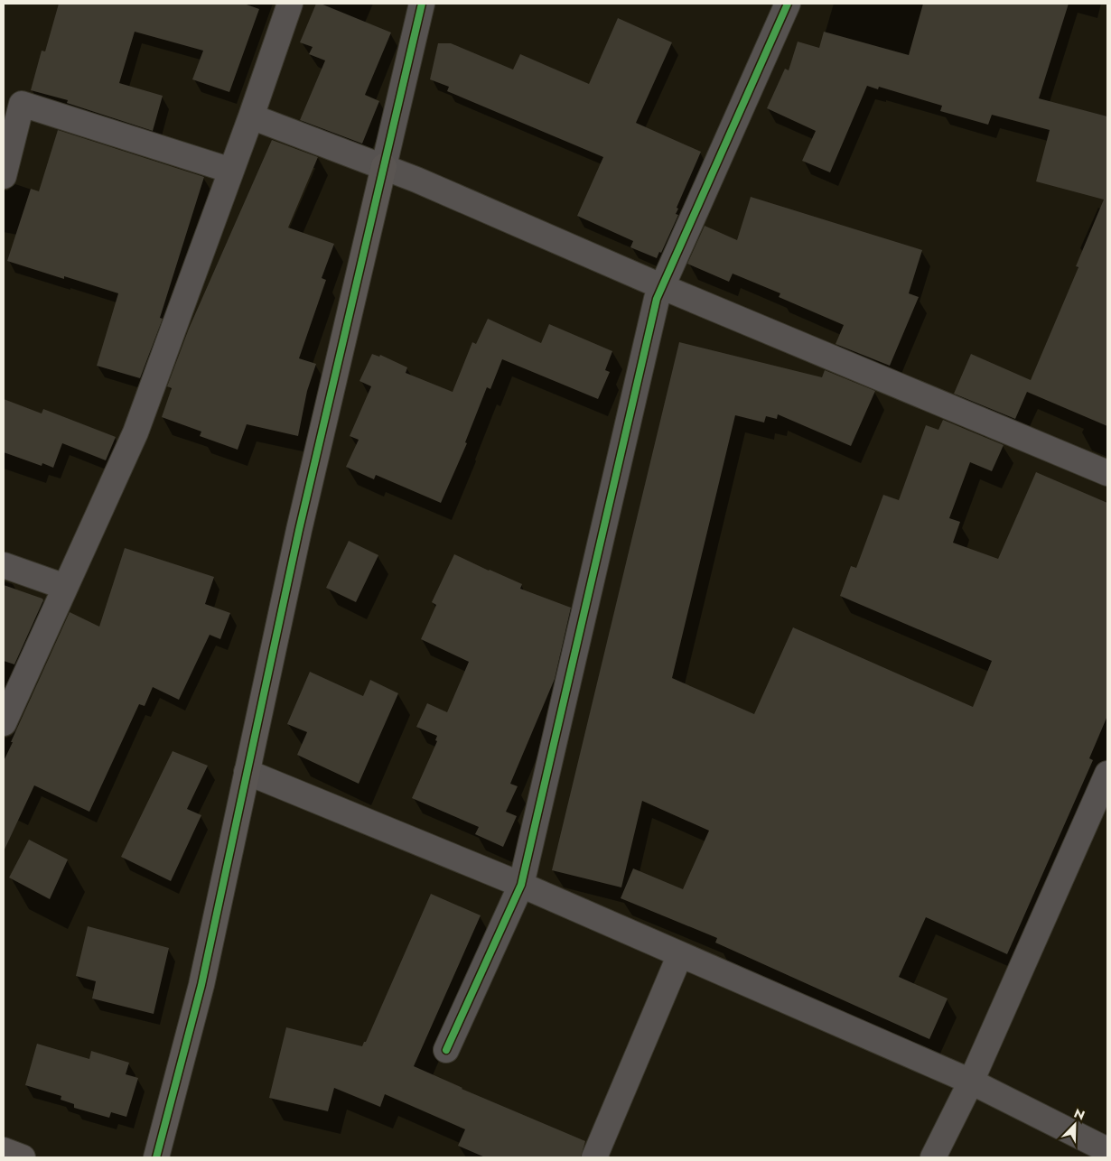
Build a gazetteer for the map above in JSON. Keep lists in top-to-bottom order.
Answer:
{
  "north": "top right"
}
